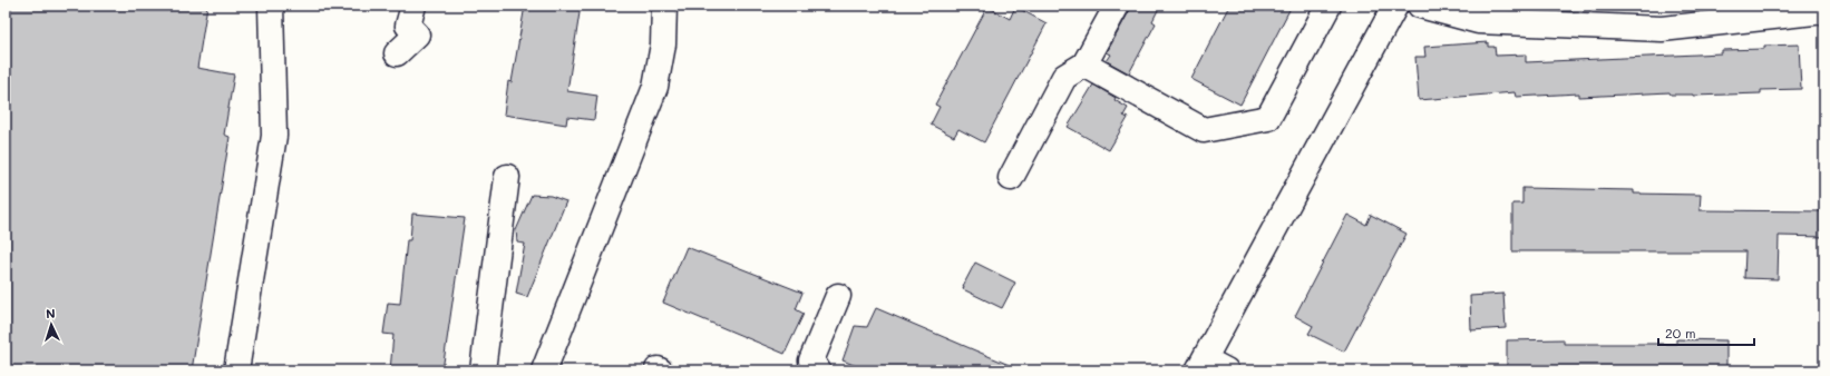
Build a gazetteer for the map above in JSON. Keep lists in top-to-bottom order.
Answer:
{
  "scale_bar": "20 m",
  "north": "top"
}
